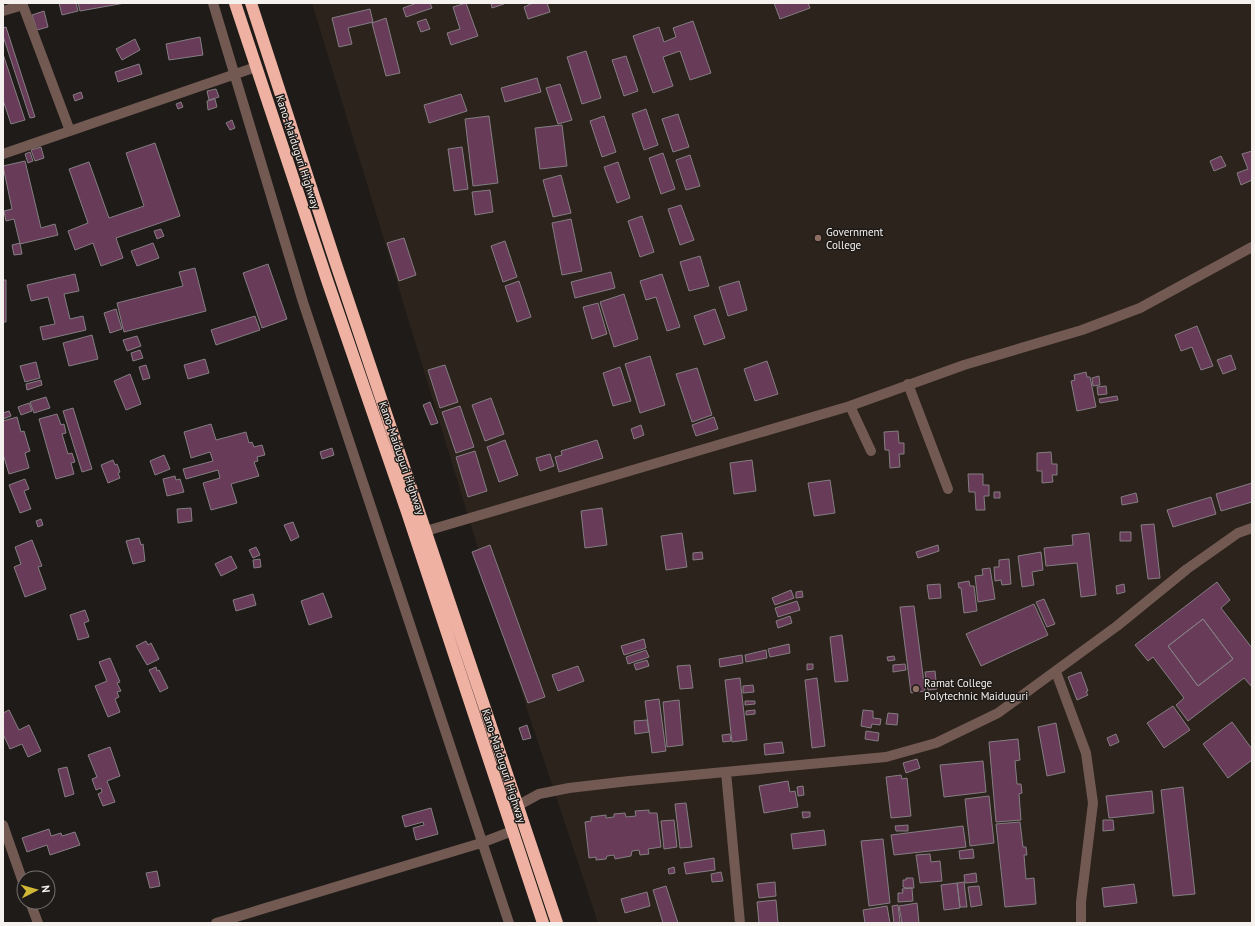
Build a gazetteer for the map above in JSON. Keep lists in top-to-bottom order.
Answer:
{
  "streets": {
    "highway": ["Kano-Maiduguri Highway"]
  },
  "places": ["Government College", "Ramat College Polytechnic Maiduguri"],
  "north": "right"
}
